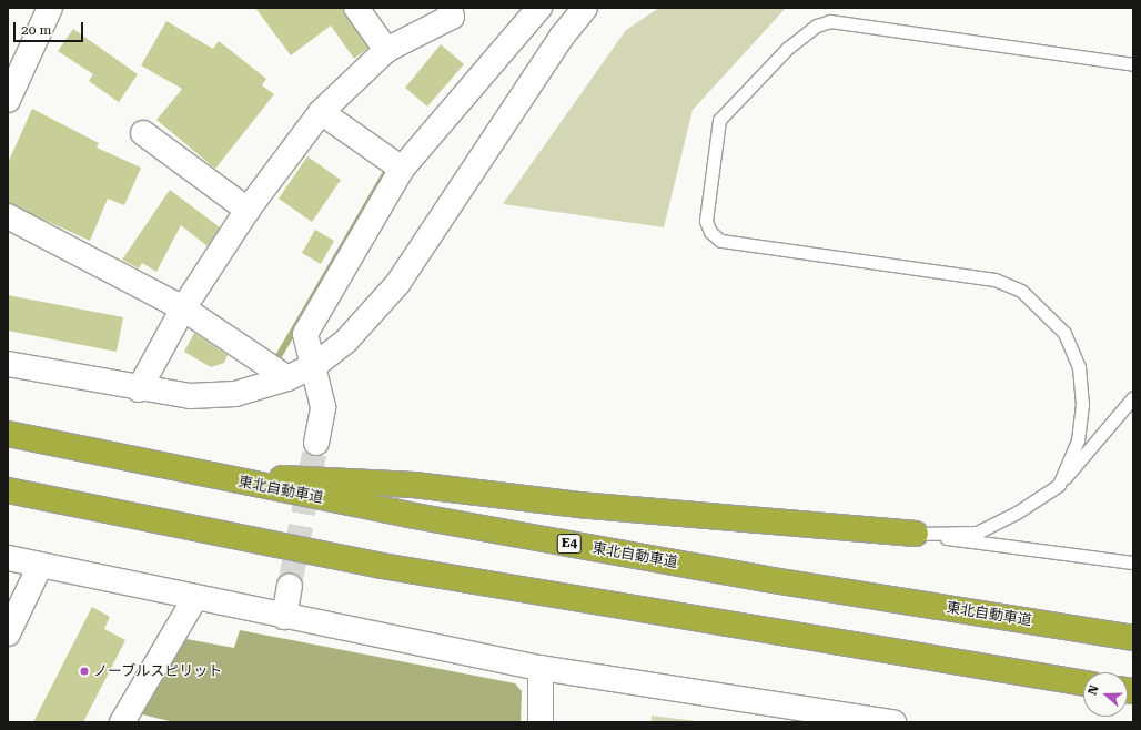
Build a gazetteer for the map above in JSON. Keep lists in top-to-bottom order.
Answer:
{
  "streets": {
    "highway": ["東北自動車道", "E4"]
  },
  "places": ["ノーブルスピリット"],
  "scale_bar": "20 m",
  "north": "left"
}
